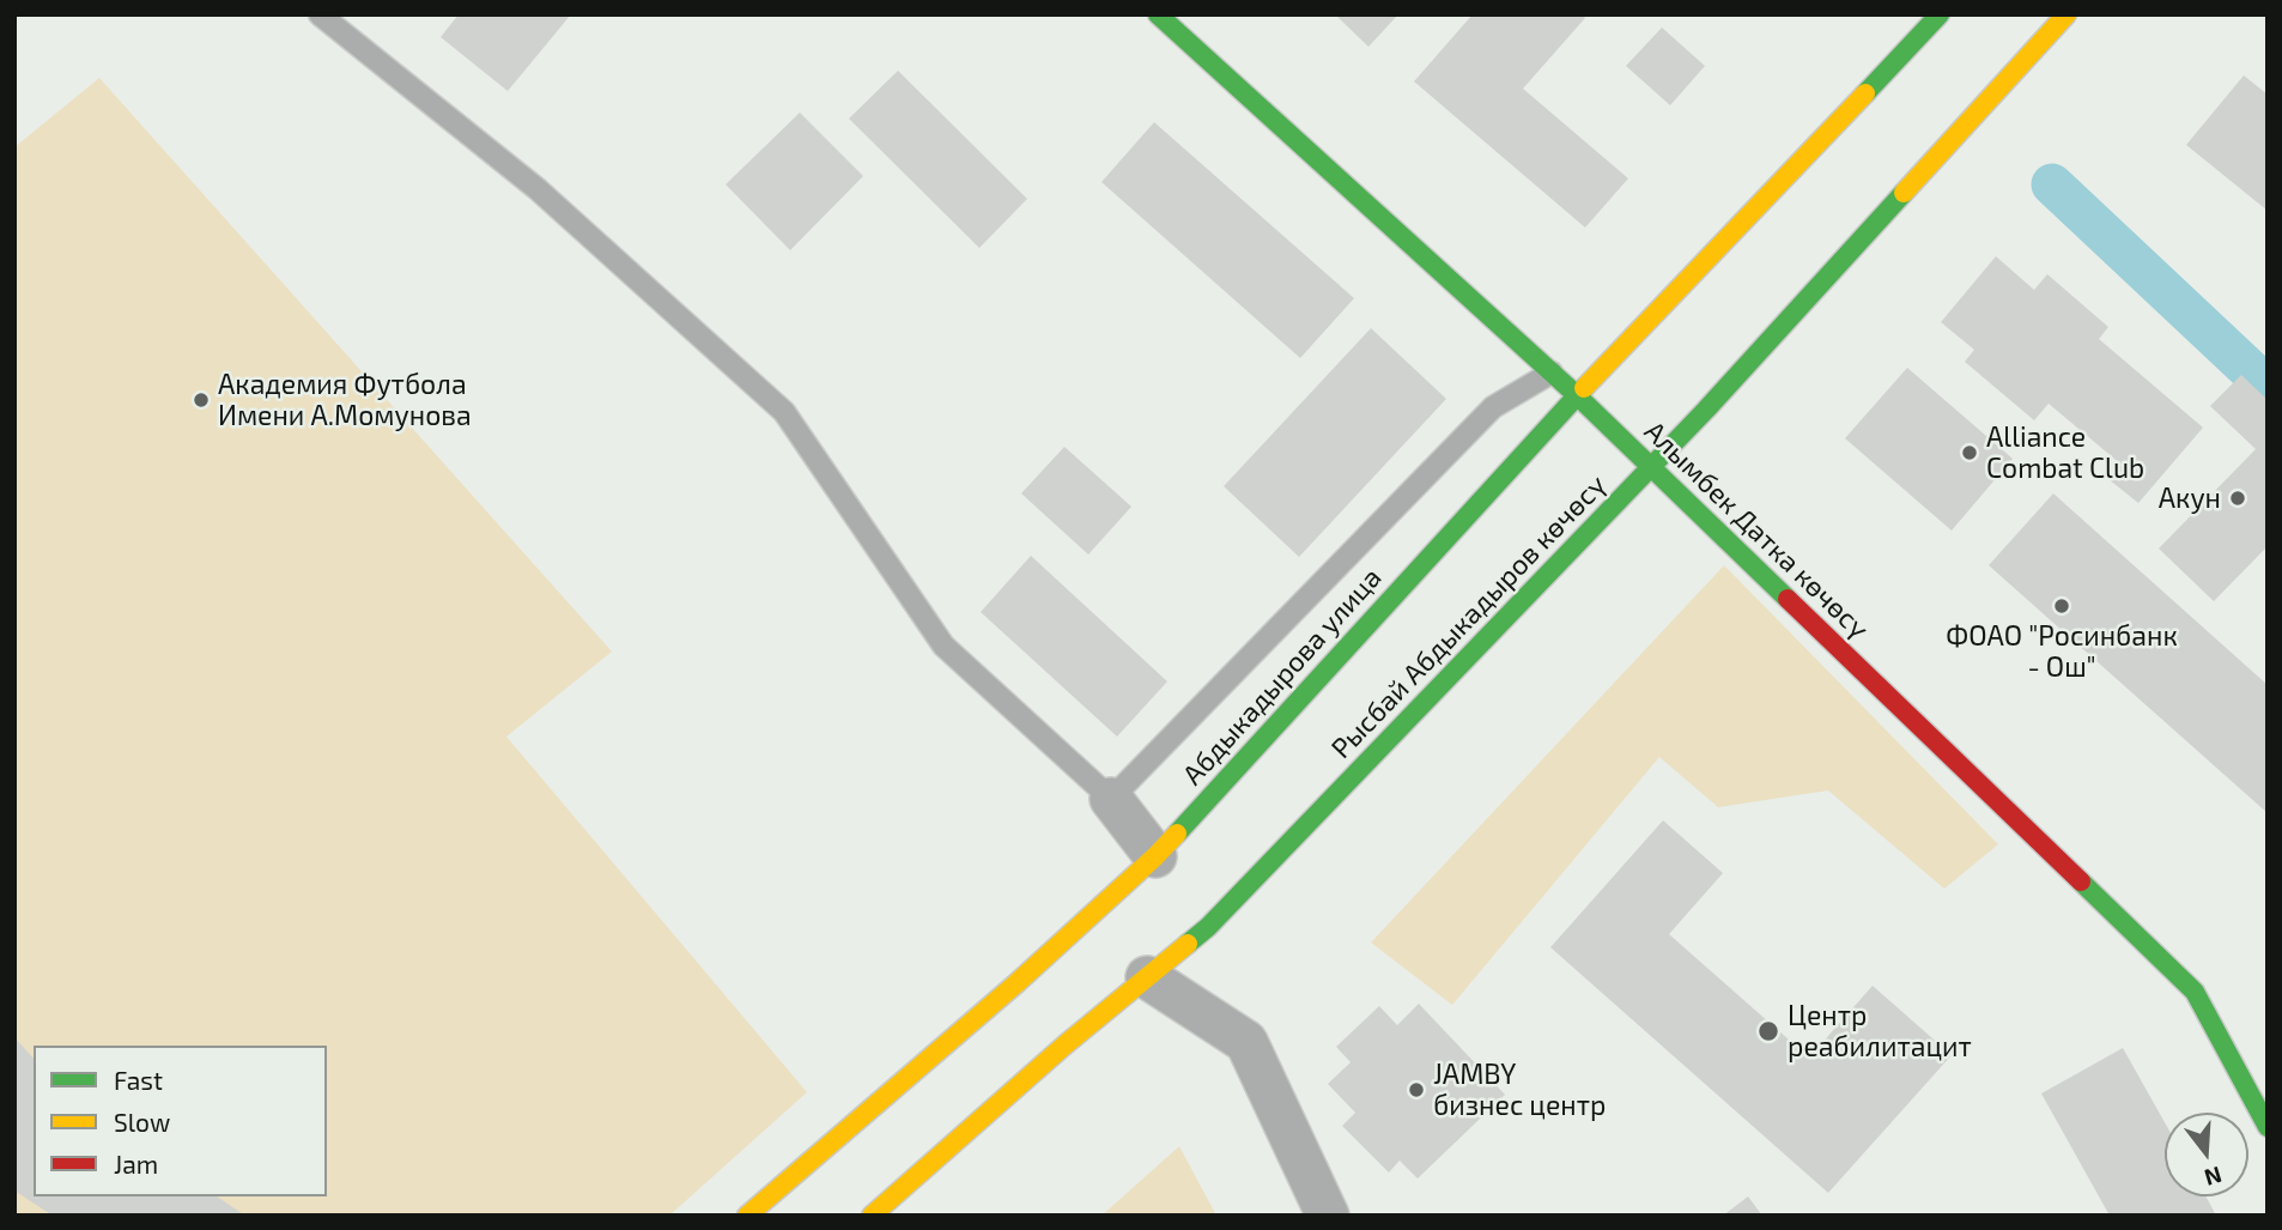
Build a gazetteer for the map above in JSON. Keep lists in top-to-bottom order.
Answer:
{
  "streets": {
    "main road": ["Алымбек Датка көчөсү", "Рысбай Абдыкадыров көчөсү", "Абдыкадырова улица"]
  },
  "crossings": [
    ["Алымбек Датка көчөсү", "Рысбай Абдыкадыров көчөсү"],
    ["Алымбек Датка көчөсү", "Абдыкадырова улица"]
  ],
  "places": [
    "Академия Футбола Имени А.Момунова",
    "Alliance Combat Club",
    "Акун",
    "ФОАО \"Росинбанк - Ош\"",
    "Центр реабилитацит",
    "JAMBY бизнес центр"
  ],
  "legend": ["Fast", "Slow", "Jam"],
  "north": "bottom"
}
